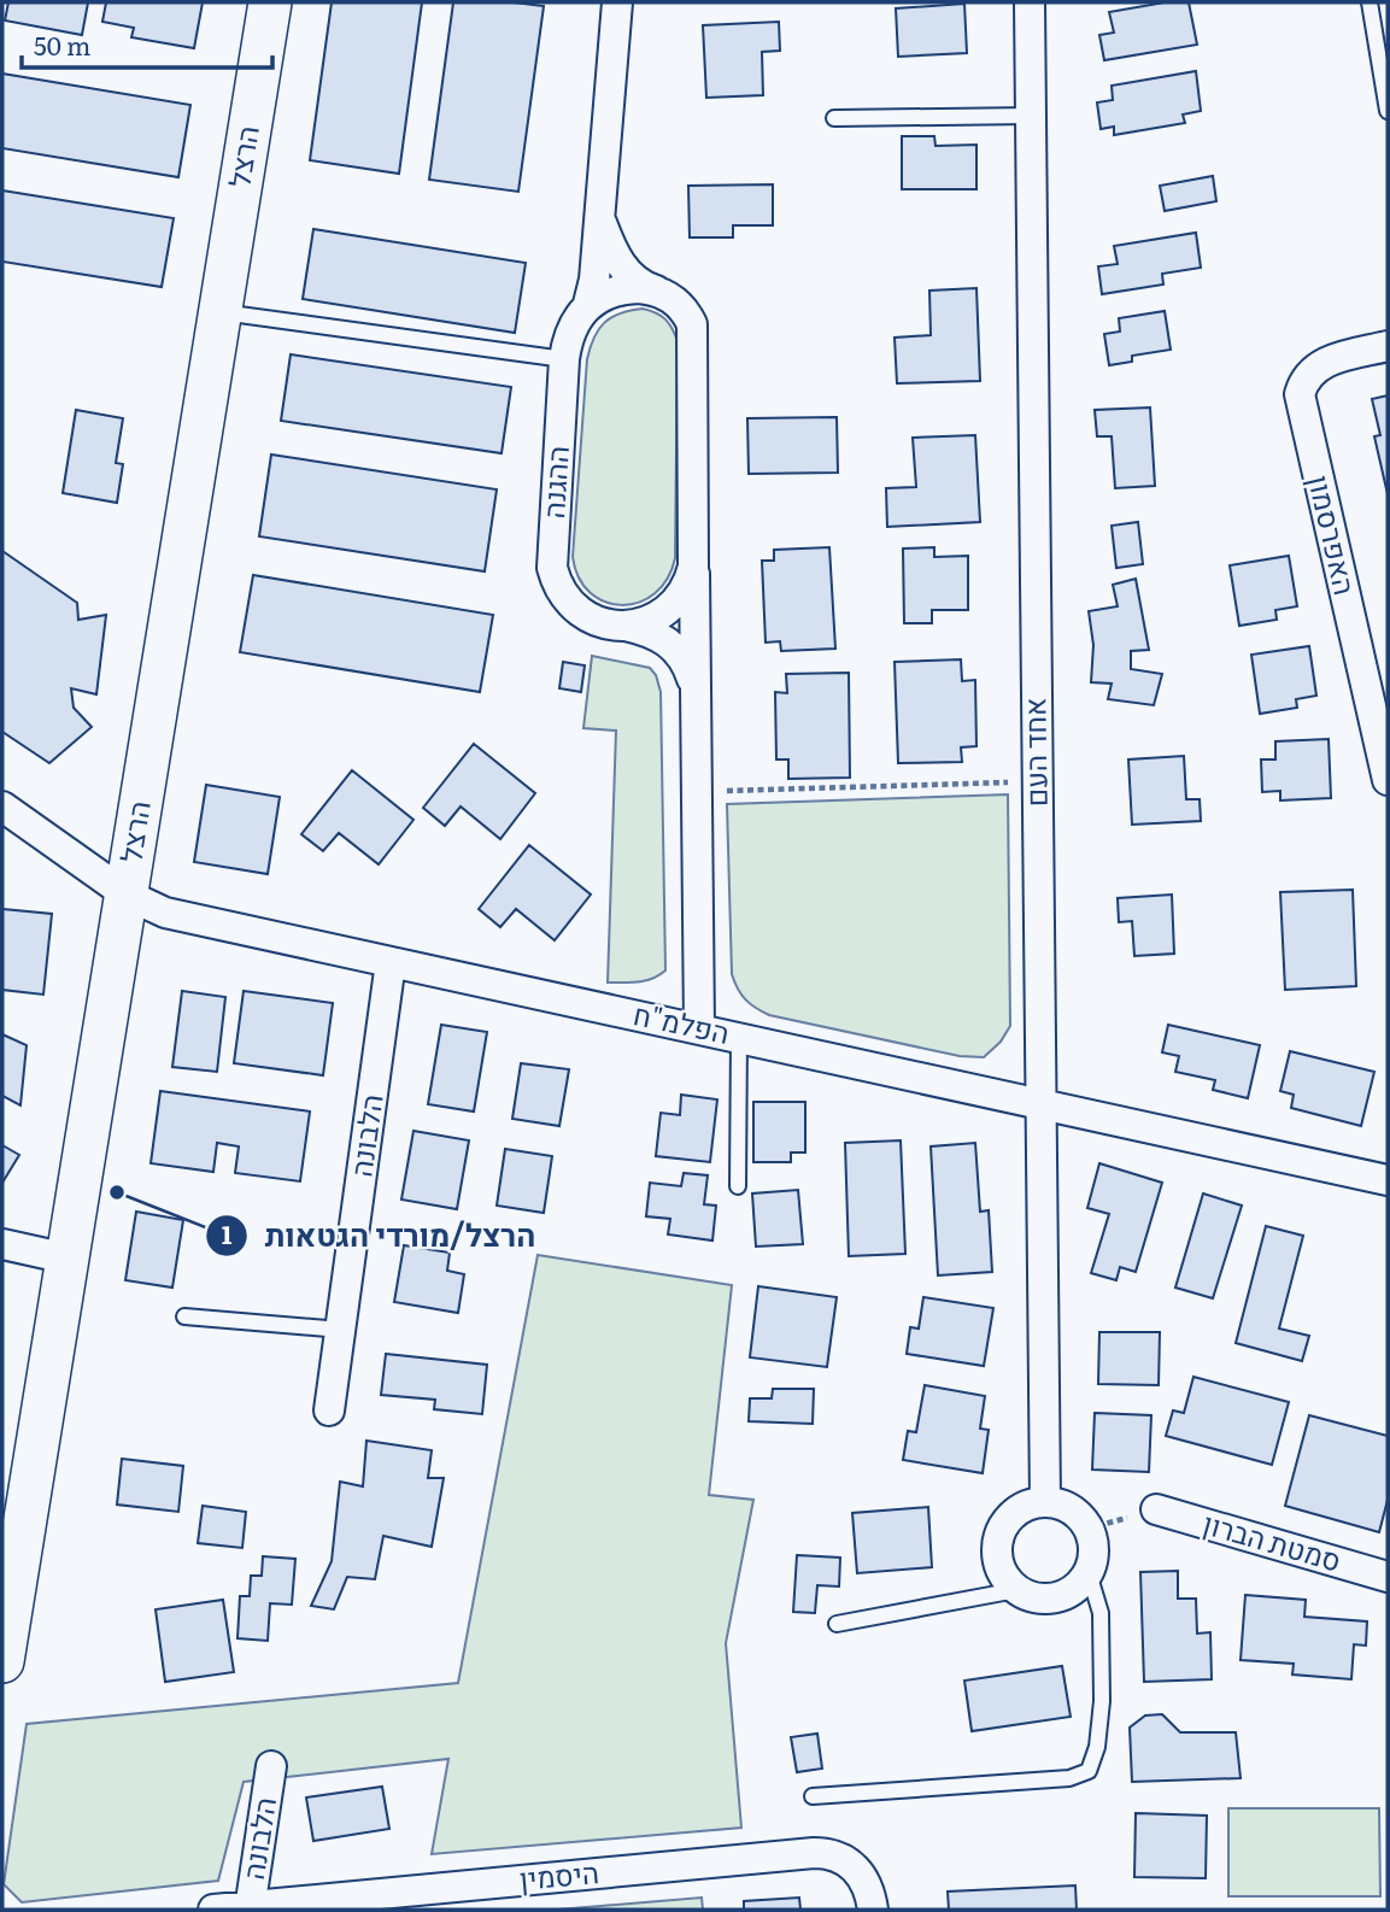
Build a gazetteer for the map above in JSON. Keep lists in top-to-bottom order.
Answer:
{
  "streets": {
    "street": [
      "הרצל",
      "ההגנה",
      "האפרסמון",
      "אחד העם",
      "הפלמ\"ח",
      "הלבונה",
      "סמטת הברון",
      "היסמין"
    ]
  },
  "crossings": [
    ["הרצל", "הפלמ\"ח"],
    ["ההגנה", "הפלמ\"ח"],
    ["אחד העם", "הפלמ\"ח"],
    ["הפלמ\"ח", "הלבונה"],
    ["הלבונה", "היסמין"]
  ],
  "places": ["הרצל/מורדי הגטאות"],
  "scale_bar": "50 m"
}
